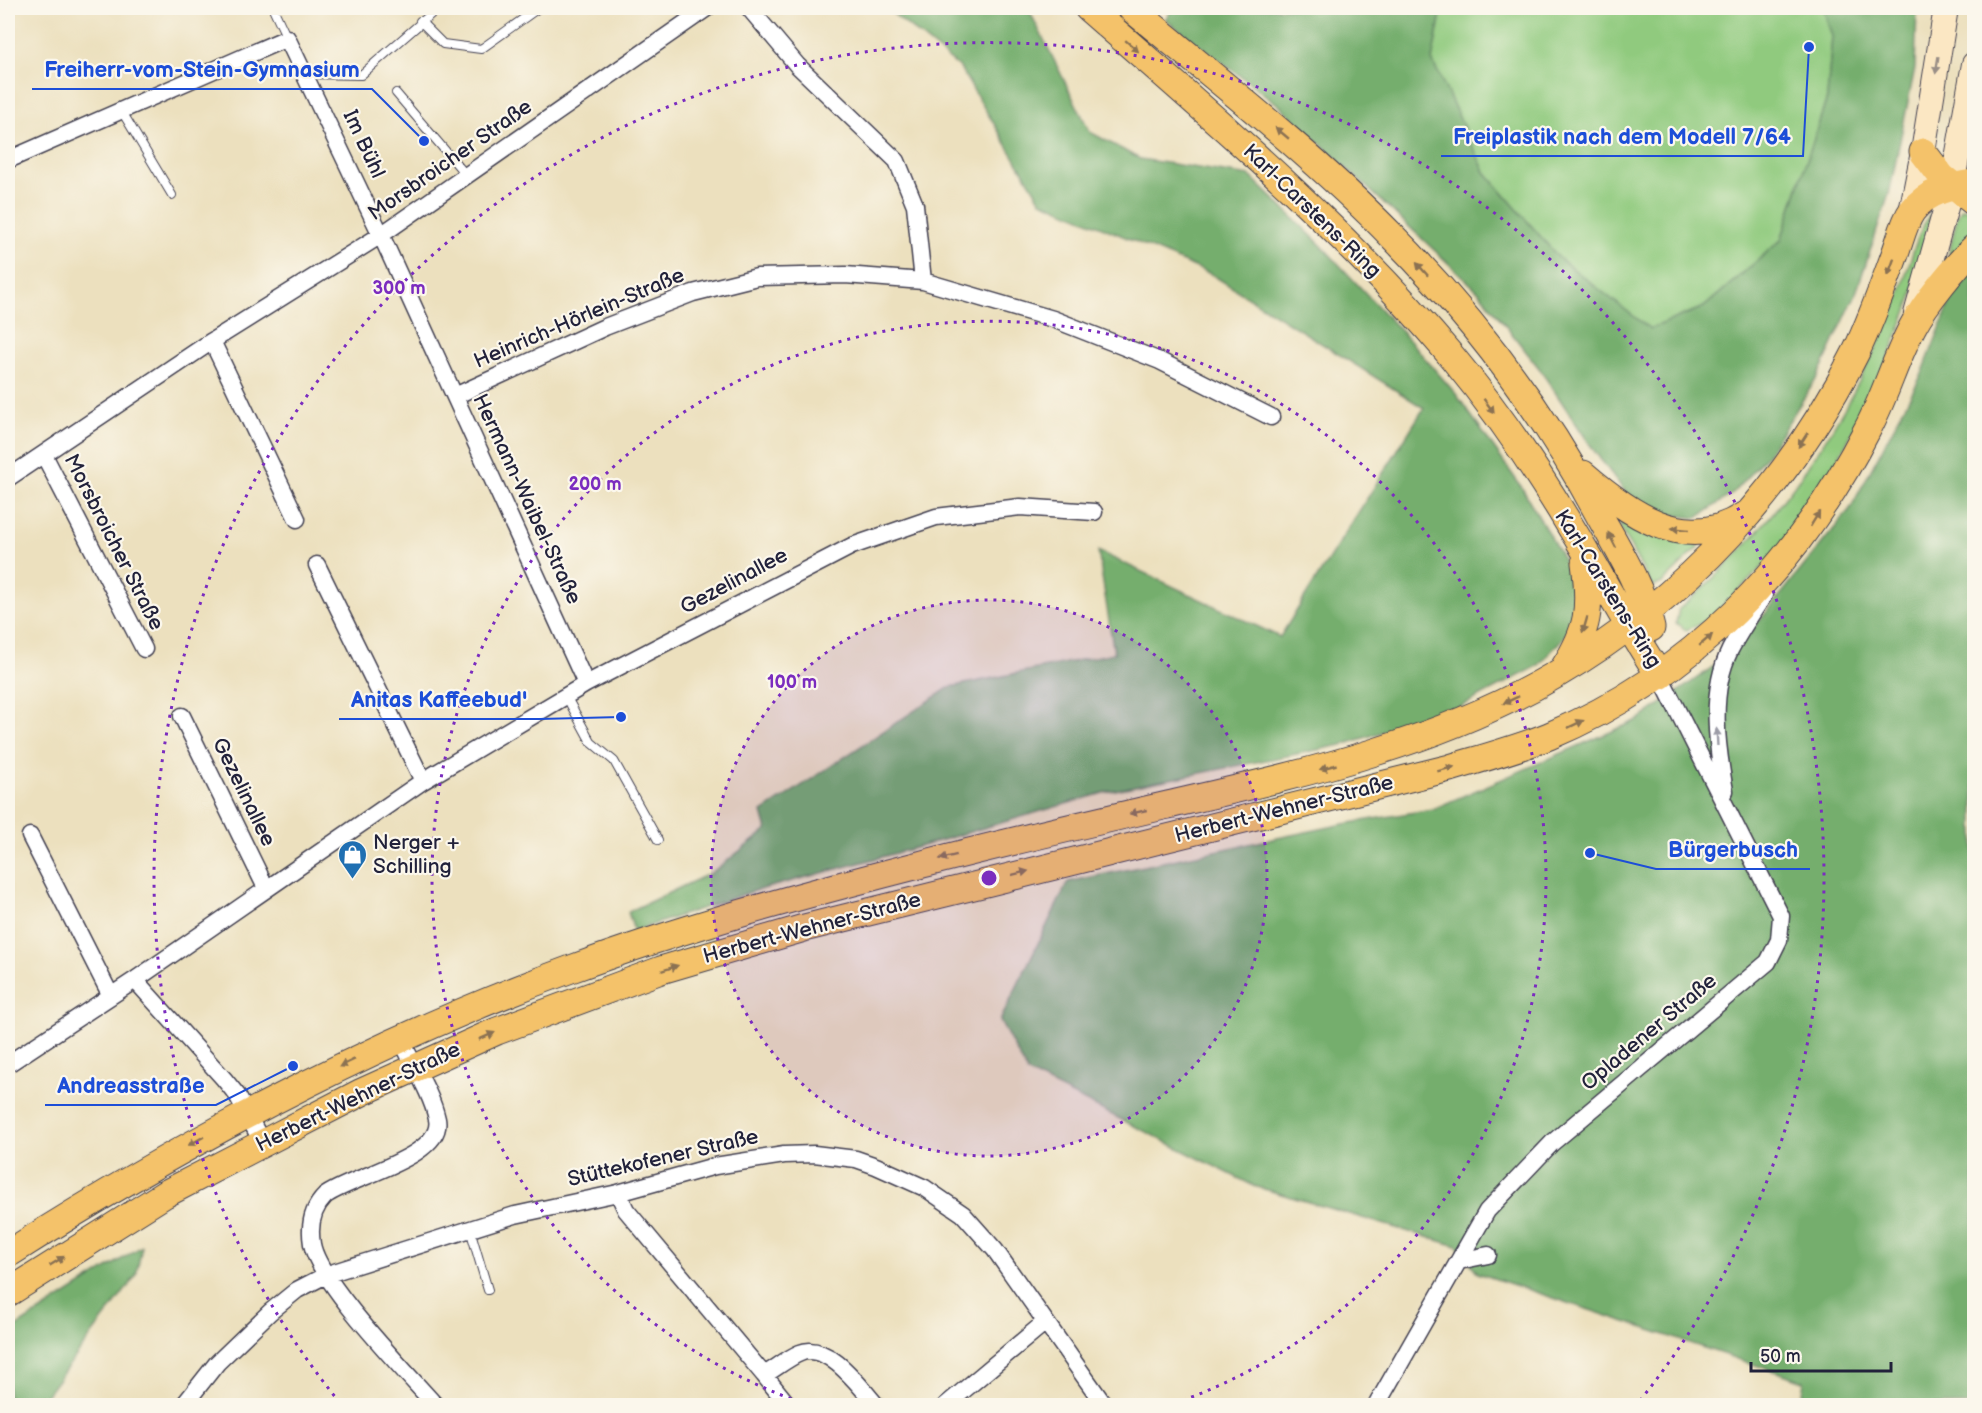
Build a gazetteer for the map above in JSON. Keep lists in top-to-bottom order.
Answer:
{
  "streets": {
    "main road": ["Karl-Carstens-Ring", "Herbert-Wehner-Straße"],
    "street": [
      "Im Bühl",
      "Morsbroicher Straße",
      "Heinrich-Hörlein-Straße",
      "Hermann-Waibel-Straße",
      "Gezelinallee",
      "Opladener Straße",
      "Stüttekofener Straße"
    ]
  },
  "crossings": [
    ["Im Bühl", "Morsbroicher Straße"],
    ["Im Bühl", "Hermann-Waibel-Straße"],
    ["Morsbroicher Straße", "Hermann-Waibel-Straße"],
    ["Karl-Carstens-Ring", "Herbert-Wehner-Straße"],
    ["Karl-Carstens-Ring", "Opladener Straße"],
    ["Heinrich-Hörlein-Straße", "Hermann-Waibel-Straße"],
    ["Hermann-Waibel-Straße", "Gezelinallee"],
    ["Herbert-Wehner-Straße", "Opladener Straße"]
  ],
  "places": {
    "other": [
      "Freiplastik nach dem Modell 7/64",
      "Freiherr-vom-Stein-Gymnasium",
      "Anitas Kaffeebud'",
      "Bürgerbusch",
      "Andreasstraße"
    ],
    "shop": ["Nerger + Schilling"]
  },
  "scale_bar": "50 m",
  "rings": ["300 m", "200 m", "100 m"]
}
